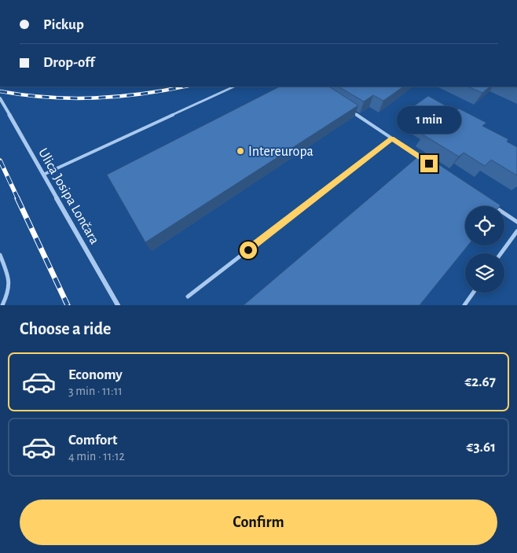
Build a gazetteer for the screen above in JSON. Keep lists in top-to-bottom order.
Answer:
{
  "streets": {
    "street": ["Ulica Josipa Lončara"]
  },
  "places": ["Intereuropa"],
  "page": {
    "banner": ["Pickup", "Drop-off"],
    "bubble": "1 min",
    "heading": "Choose a ride",
    "list": [
      {
        "name": "Economy",
        "note": "3 min · 11:11",
        "value": "€2.67"
      },
      {
        "name": "Comfort",
        "note": "4 min · 11:12",
        "value": "€3.61"
      }
    ],
    "buttons": "Confirm"
  }
}
